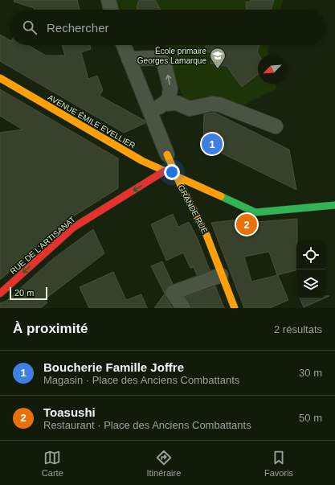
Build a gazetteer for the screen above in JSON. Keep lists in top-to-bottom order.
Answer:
{
  "streets": {
    "street": ["AVENUE ÉMILE EVELLIER", "GRANDE RUE", "RUE DE L'ARTISANAT"]
  },
  "crossings": [
    ["AVENUE ÉMILE EVELLIER", "GRANDE RUE"],
    ["AVENUE ÉMILE EVELLIER", "RUE DE L'ARTISANAT"]
  ],
  "one_way": ["RUE DE L'ARTISANAT"],
  "places": {
    "school or university": ["École primaire Georges Lamarque"]
  },
  "scale_bar": "20 m",
  "north": "bottom left",
  "page": {
    "search": "Rechercher",
    "pins": ["1", "2"],
    "scale": "20 m",
    "heading": ["À proximité", "2 résultats"],
    "list": [
      {
        "mark": "1",
        "name": "Boucherie Famille Joffre",
        "note": "Magasin · Place des Anciens Combattants",
        "value": "30 m"
      },
      {
        "mark": "2",
        "name": "Toasushi",
        "note": "Restaurant · Place des Anciens Combattants",
        "value": "50 m"
      }
    ],
    "nav": ["Carte", "Itinéraire", "Favoris"]
  }
}
